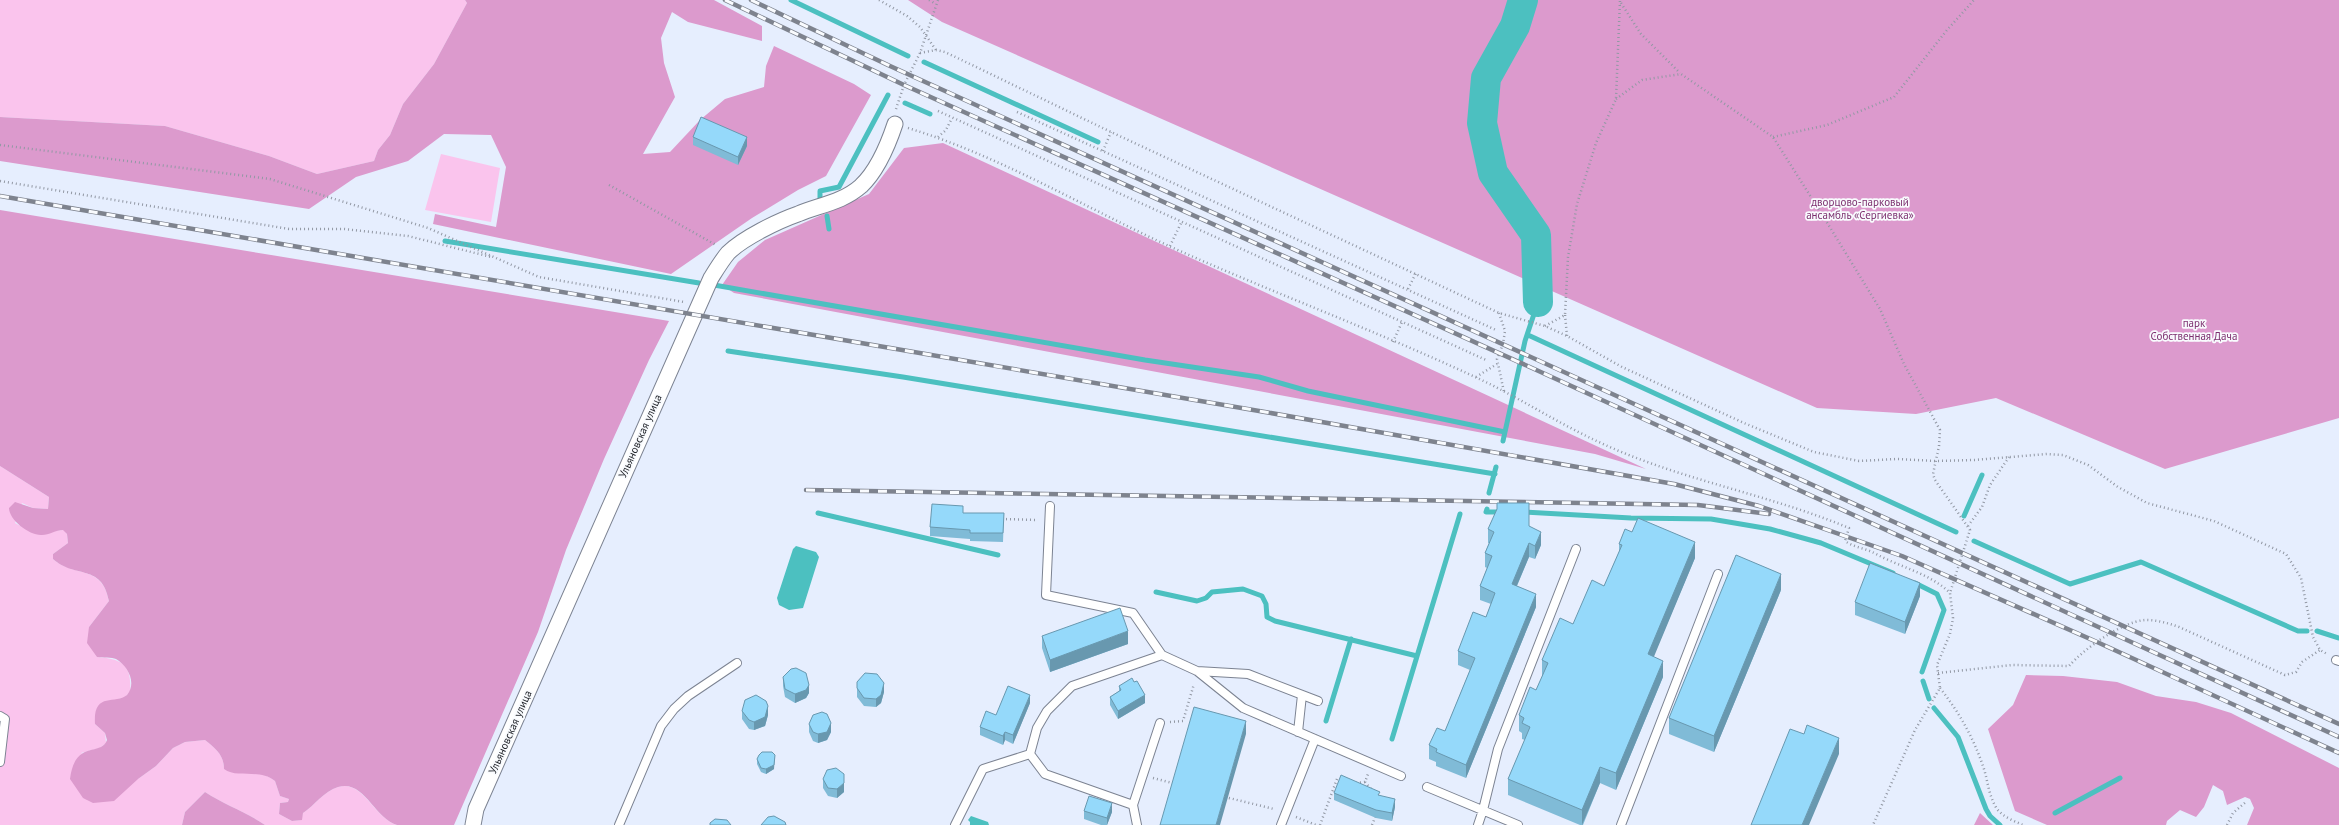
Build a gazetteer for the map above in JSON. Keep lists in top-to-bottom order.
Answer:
{
  "streets": {
    "street": ["Ульяновская улица"]
  },
  "parks": ["дворцово-парковый ансамбль «Сергиевка»", "парк Собственная Дача"]
}
